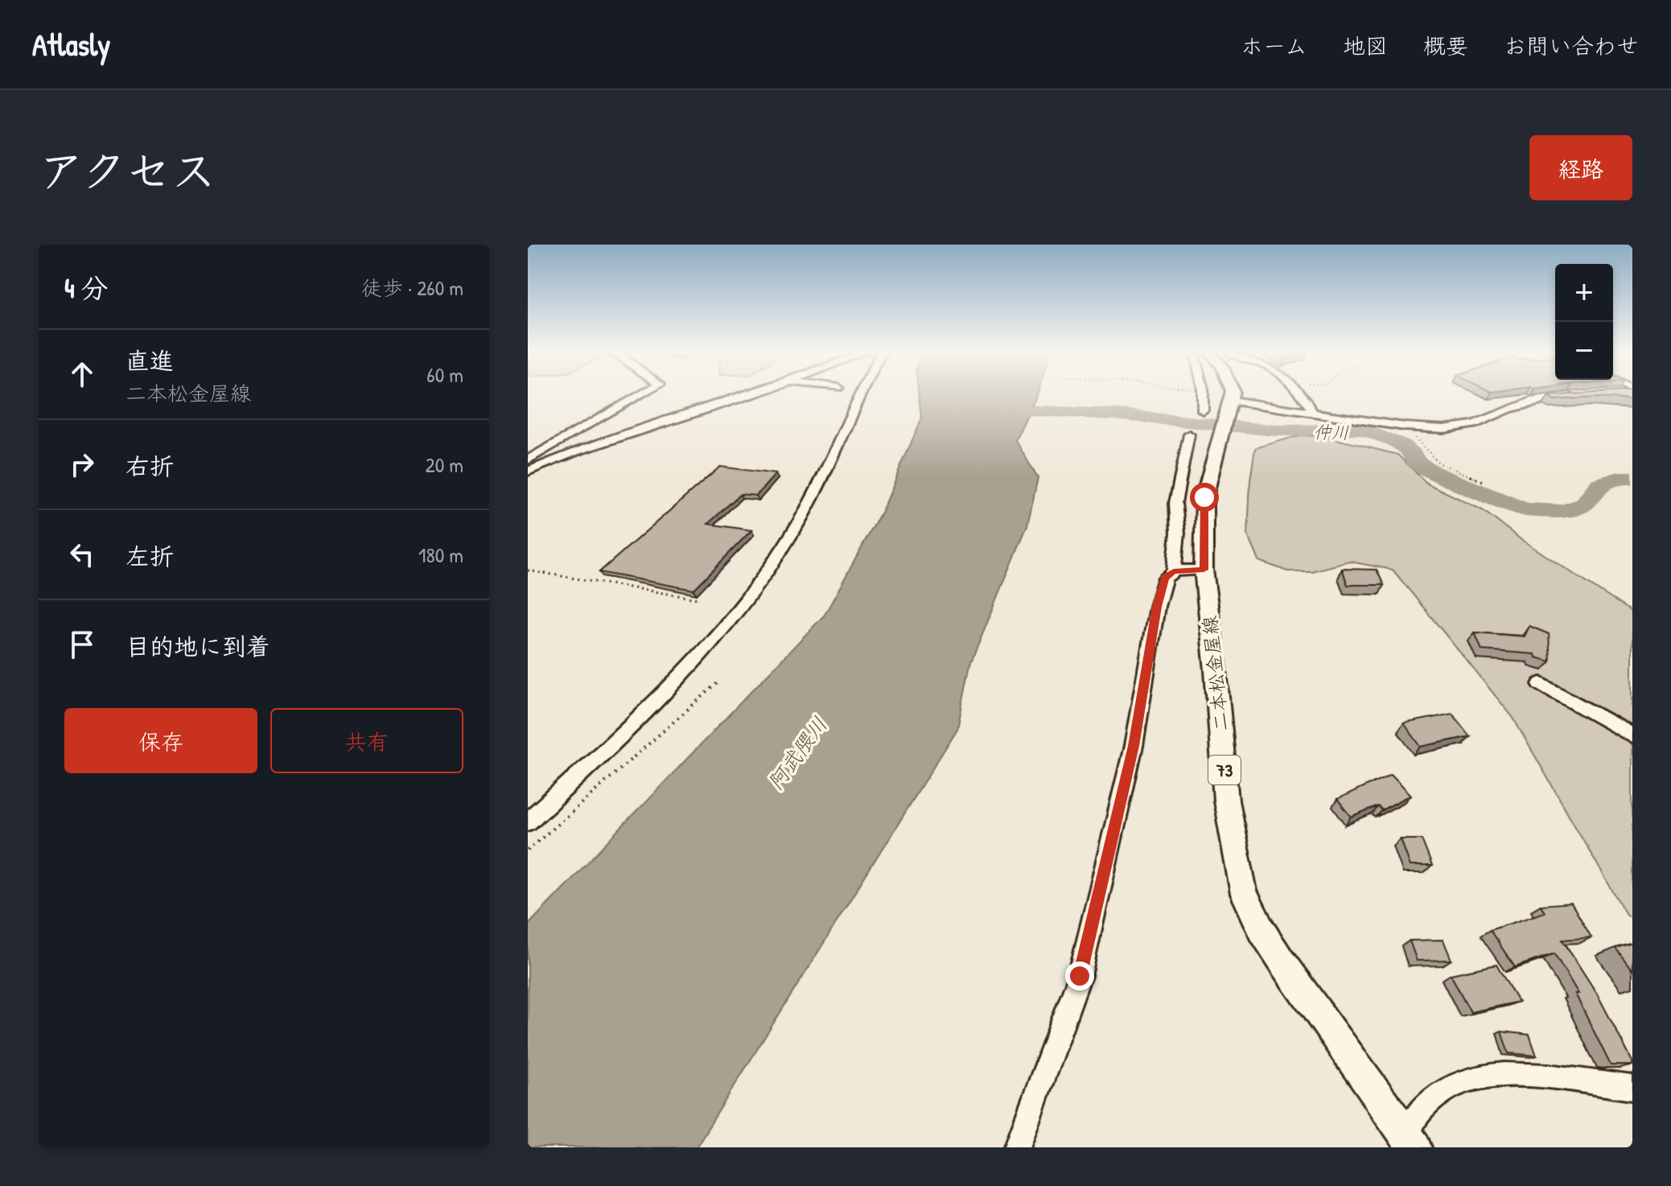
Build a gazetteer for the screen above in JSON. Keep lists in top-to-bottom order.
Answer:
{
  "streets": {
    "main road": ["二本松金屋線", "73"]
  },
  "water": ["仲川", "阿武隈川"],
  "page": {
    "header": "Atlasly",
    "nav": [
      "ホーム",
      "地図",
      "概要",
      "お問い合わせ"
    ],
    "title": "アクセス",
    "buttons": [
      "経路",
      ["保存", "共有"]
    ],
    "heading": ["4 分", "徒歩 · 260 m"],
    "map_buttons": ["+", "−"],
    "list": [
      ["直進", "二本松金屋線", "60 m"],
      ["右折", "20 m"],
      ["左折", "180 m"],
      "目的地に到着"
    ]
  }
}
